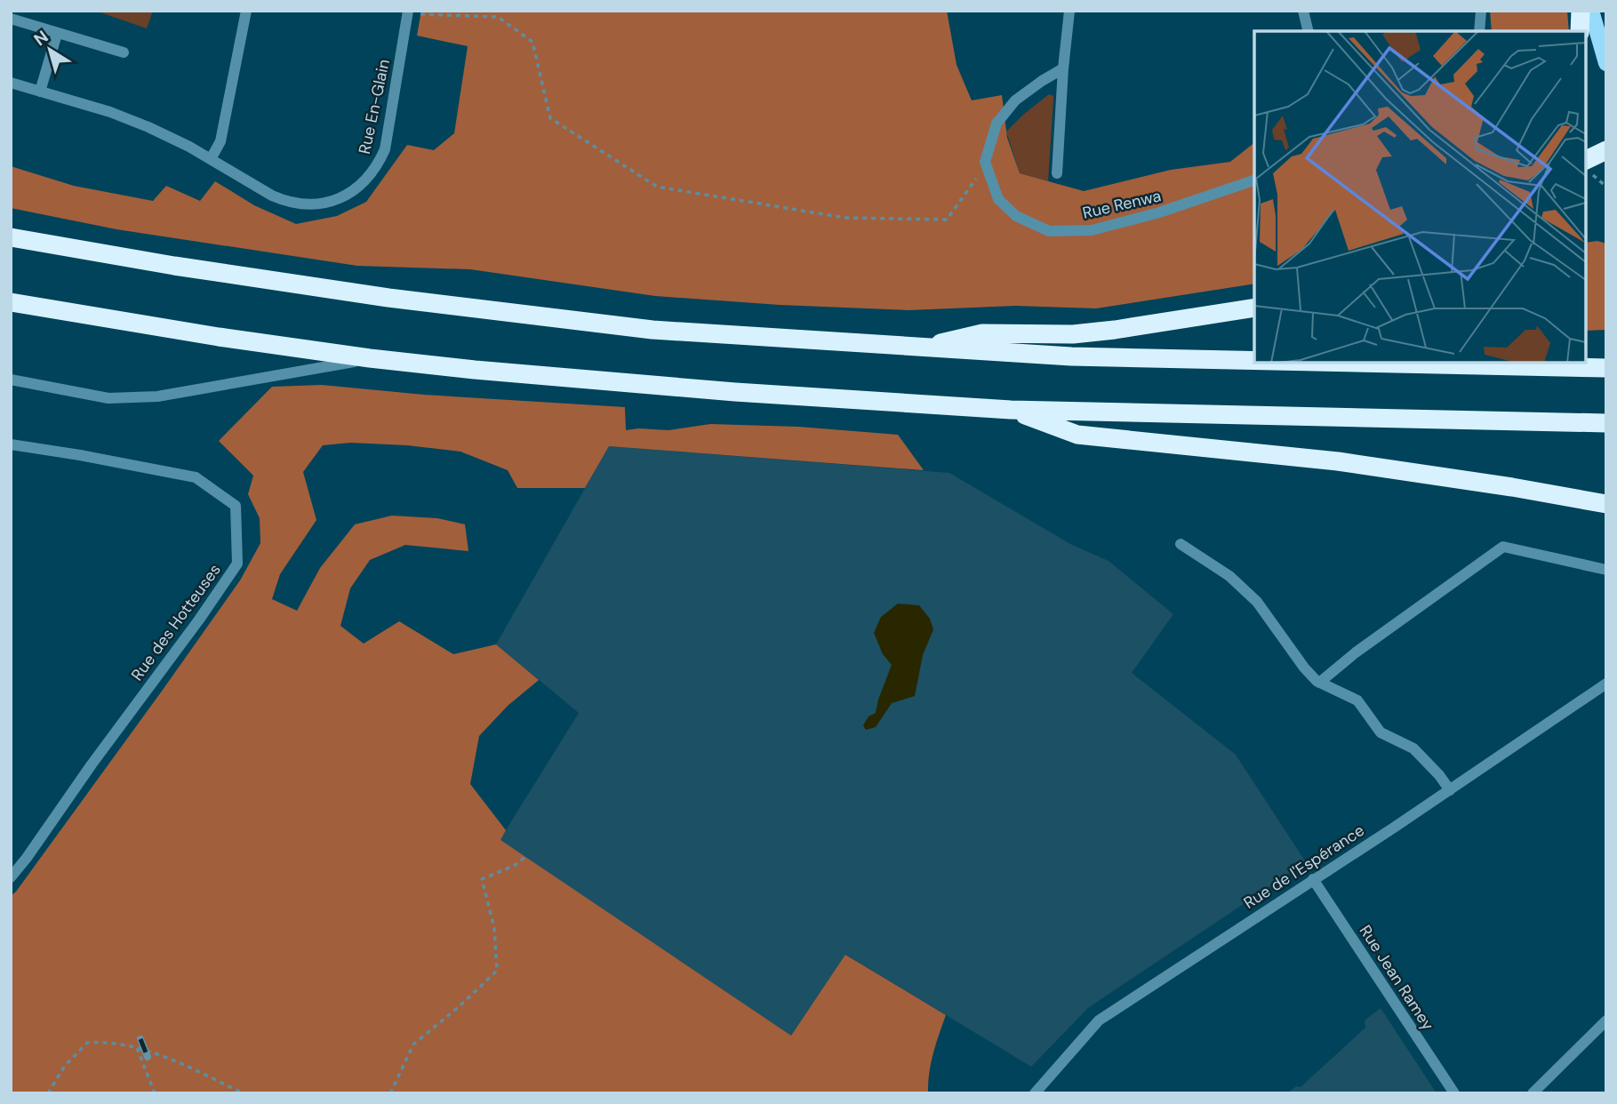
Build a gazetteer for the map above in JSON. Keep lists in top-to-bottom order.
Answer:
{
  "streets": {
    "street": [
      "Rue En-Glain",
      "Rue Renwa",
      "Rue des Hotteuses",
      "Rue de l'Espérance",
      "Rue Jean Ramey"
    ]
  },
  "crossings": [
    ["Rue de l'Espérance", "Rue Jean Ramey"]
  ],
  "north": "top left"
}
